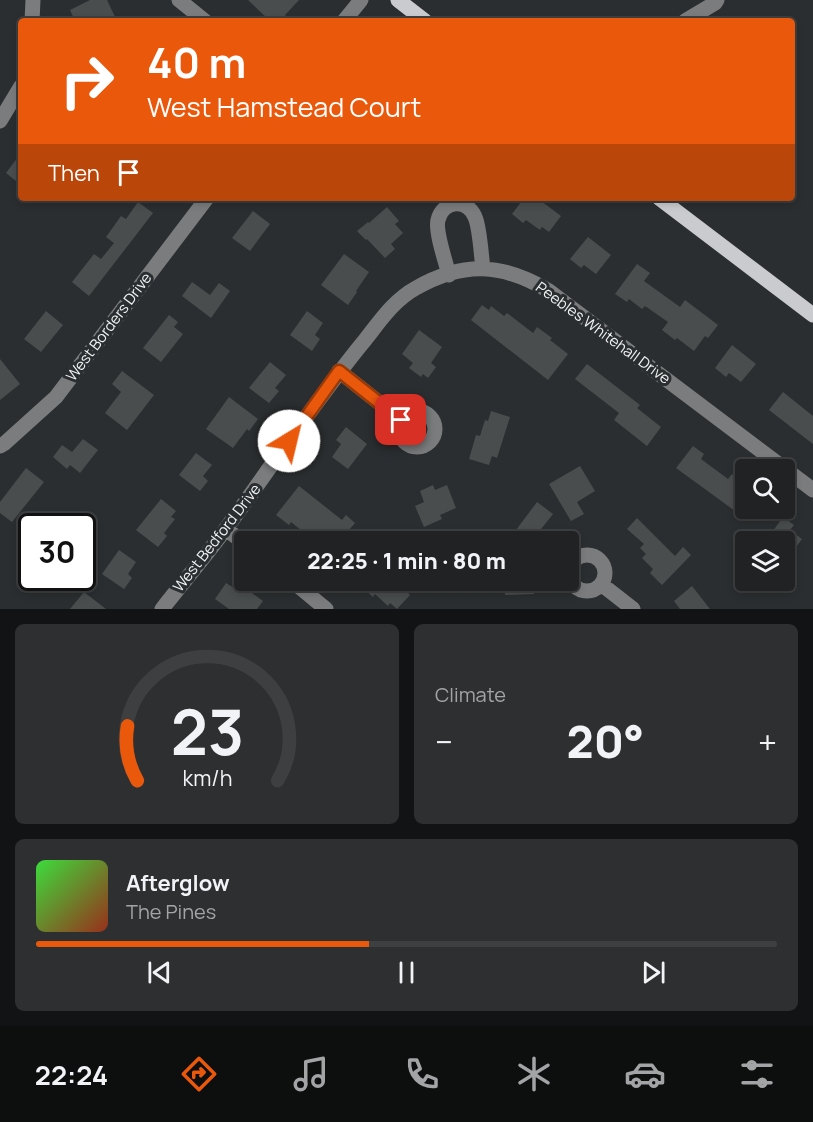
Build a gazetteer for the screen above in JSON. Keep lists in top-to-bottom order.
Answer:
{
  "streets": {
    "street": ["West Borders Drive", "Peebles Whitehall Drive", "West Bedford Drive"]
  },
  "crossings": [
    ["Peebles Whitehall Drive", "West Bedford Drive"]
  ],
  "page": {
    "turn": ["40 m", "West Hamstead Court"],
    "then": "Then",
    "limit": "30",
    "trip": "22:25 · 1 min · 80 m",
    "tile": "Climate",
    "heat": ["−", "20°", "+"],
    "song": ["Afterglow", "The Pines"],
    "tabs": "22:24",
    "gauge": ["23", "km/h"]
  }
}
